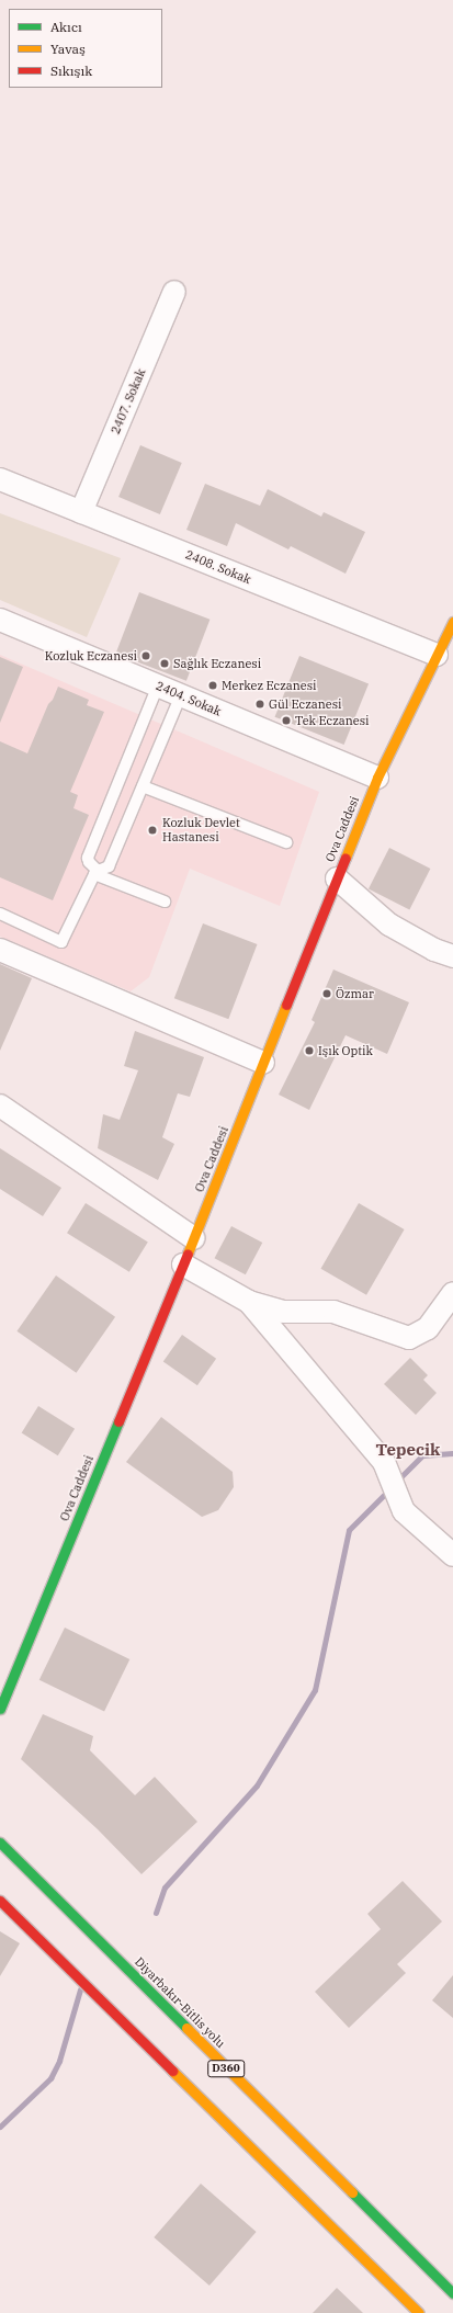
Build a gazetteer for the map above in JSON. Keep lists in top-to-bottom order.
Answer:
{
  "streets": {
    "main road": ["Ova Caddesi", "Diyarbakır-Bitlis yolu", "D360"],
    "street": ["2407. Sokak", "2408. Sokak", "2404. Sokak"]
  },
  "crossings": [
    ["2407. Sokak", "2408. Sokak"],
    ["2408. Sokak", "Ova Caddesi"],
    ["2404. Sokak", "Ova Caddesi"]
  ],
  "districts": ["Tepecik"],
  "places": [
    "Kozluk Eczanesi",
    "Sağlık Eczanesi",
    "Merkez Eczanesi",
    "Gül Eczanesi",
    "Tek Eczanesi",
    "Kozluk Devlet Hastanesi",
    "Özmar",
    "Işık Optik"
  ],
  "legend": ["Akıcı", "Yavaş", "Sıkışık"]
}
